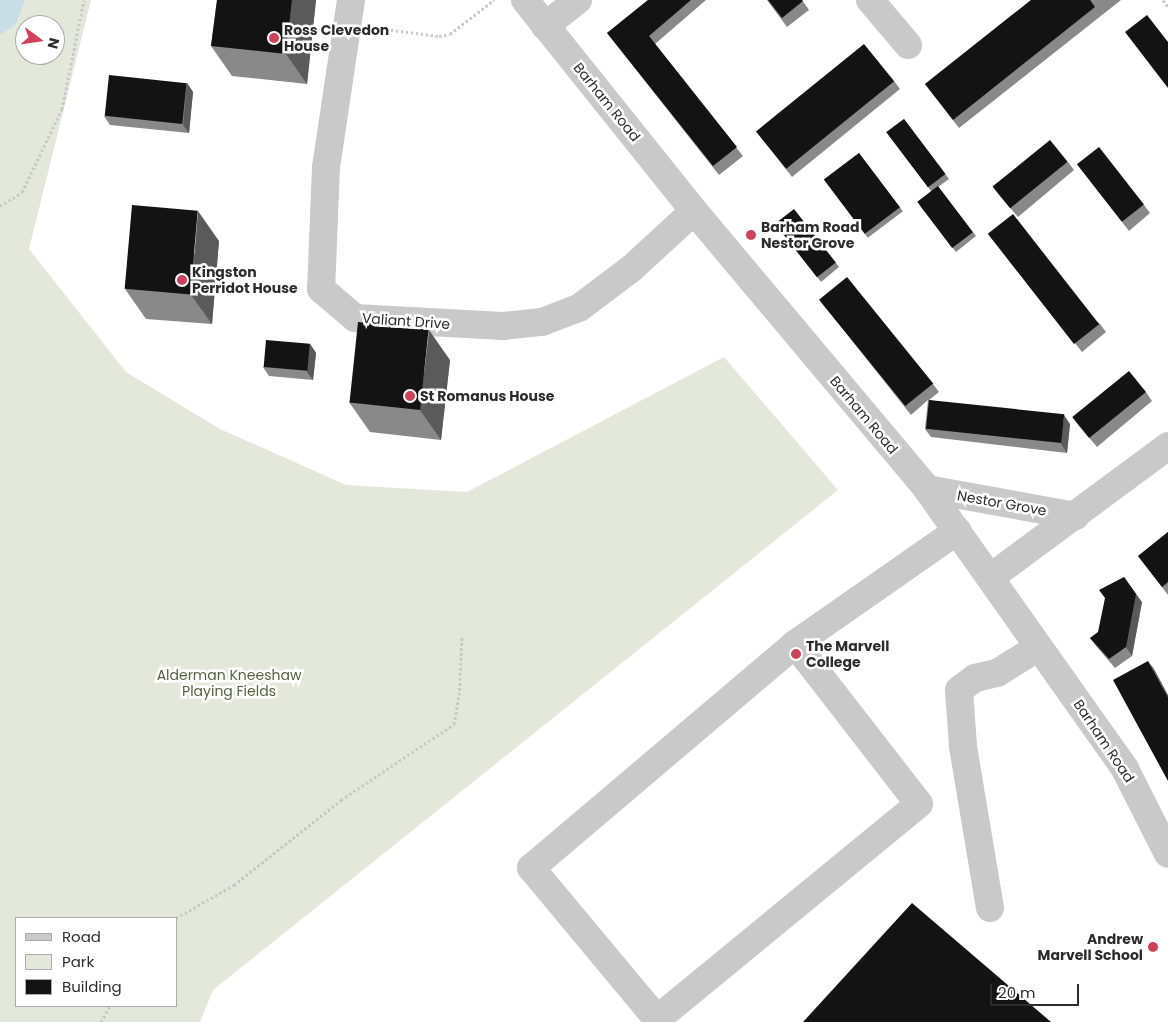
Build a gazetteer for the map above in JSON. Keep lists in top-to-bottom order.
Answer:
{
  "streets": {
    "street": ["Barham Road", "Valiant Drive", "Nestor Grove"]
  },
  "crossings": [
    ["Barham Road", "Valiant Drive"],
    ["Barham Road", "Nestor Grove"]
  ],
  "parks": ["Alderman Kneeshaw Playing Fields"],
  "places": [
    "Ross Clevedon House",
    "Barham Road Nestor Grove",
    "Kingston Perridot House",
    "St Romanus House",
    "The Marvell College",
    "Andrew Marvell School"
  ],
  "legend": ["Road", "Park", "Building"],
  "scale_bar": "20 m",
  "north": "right"
}
